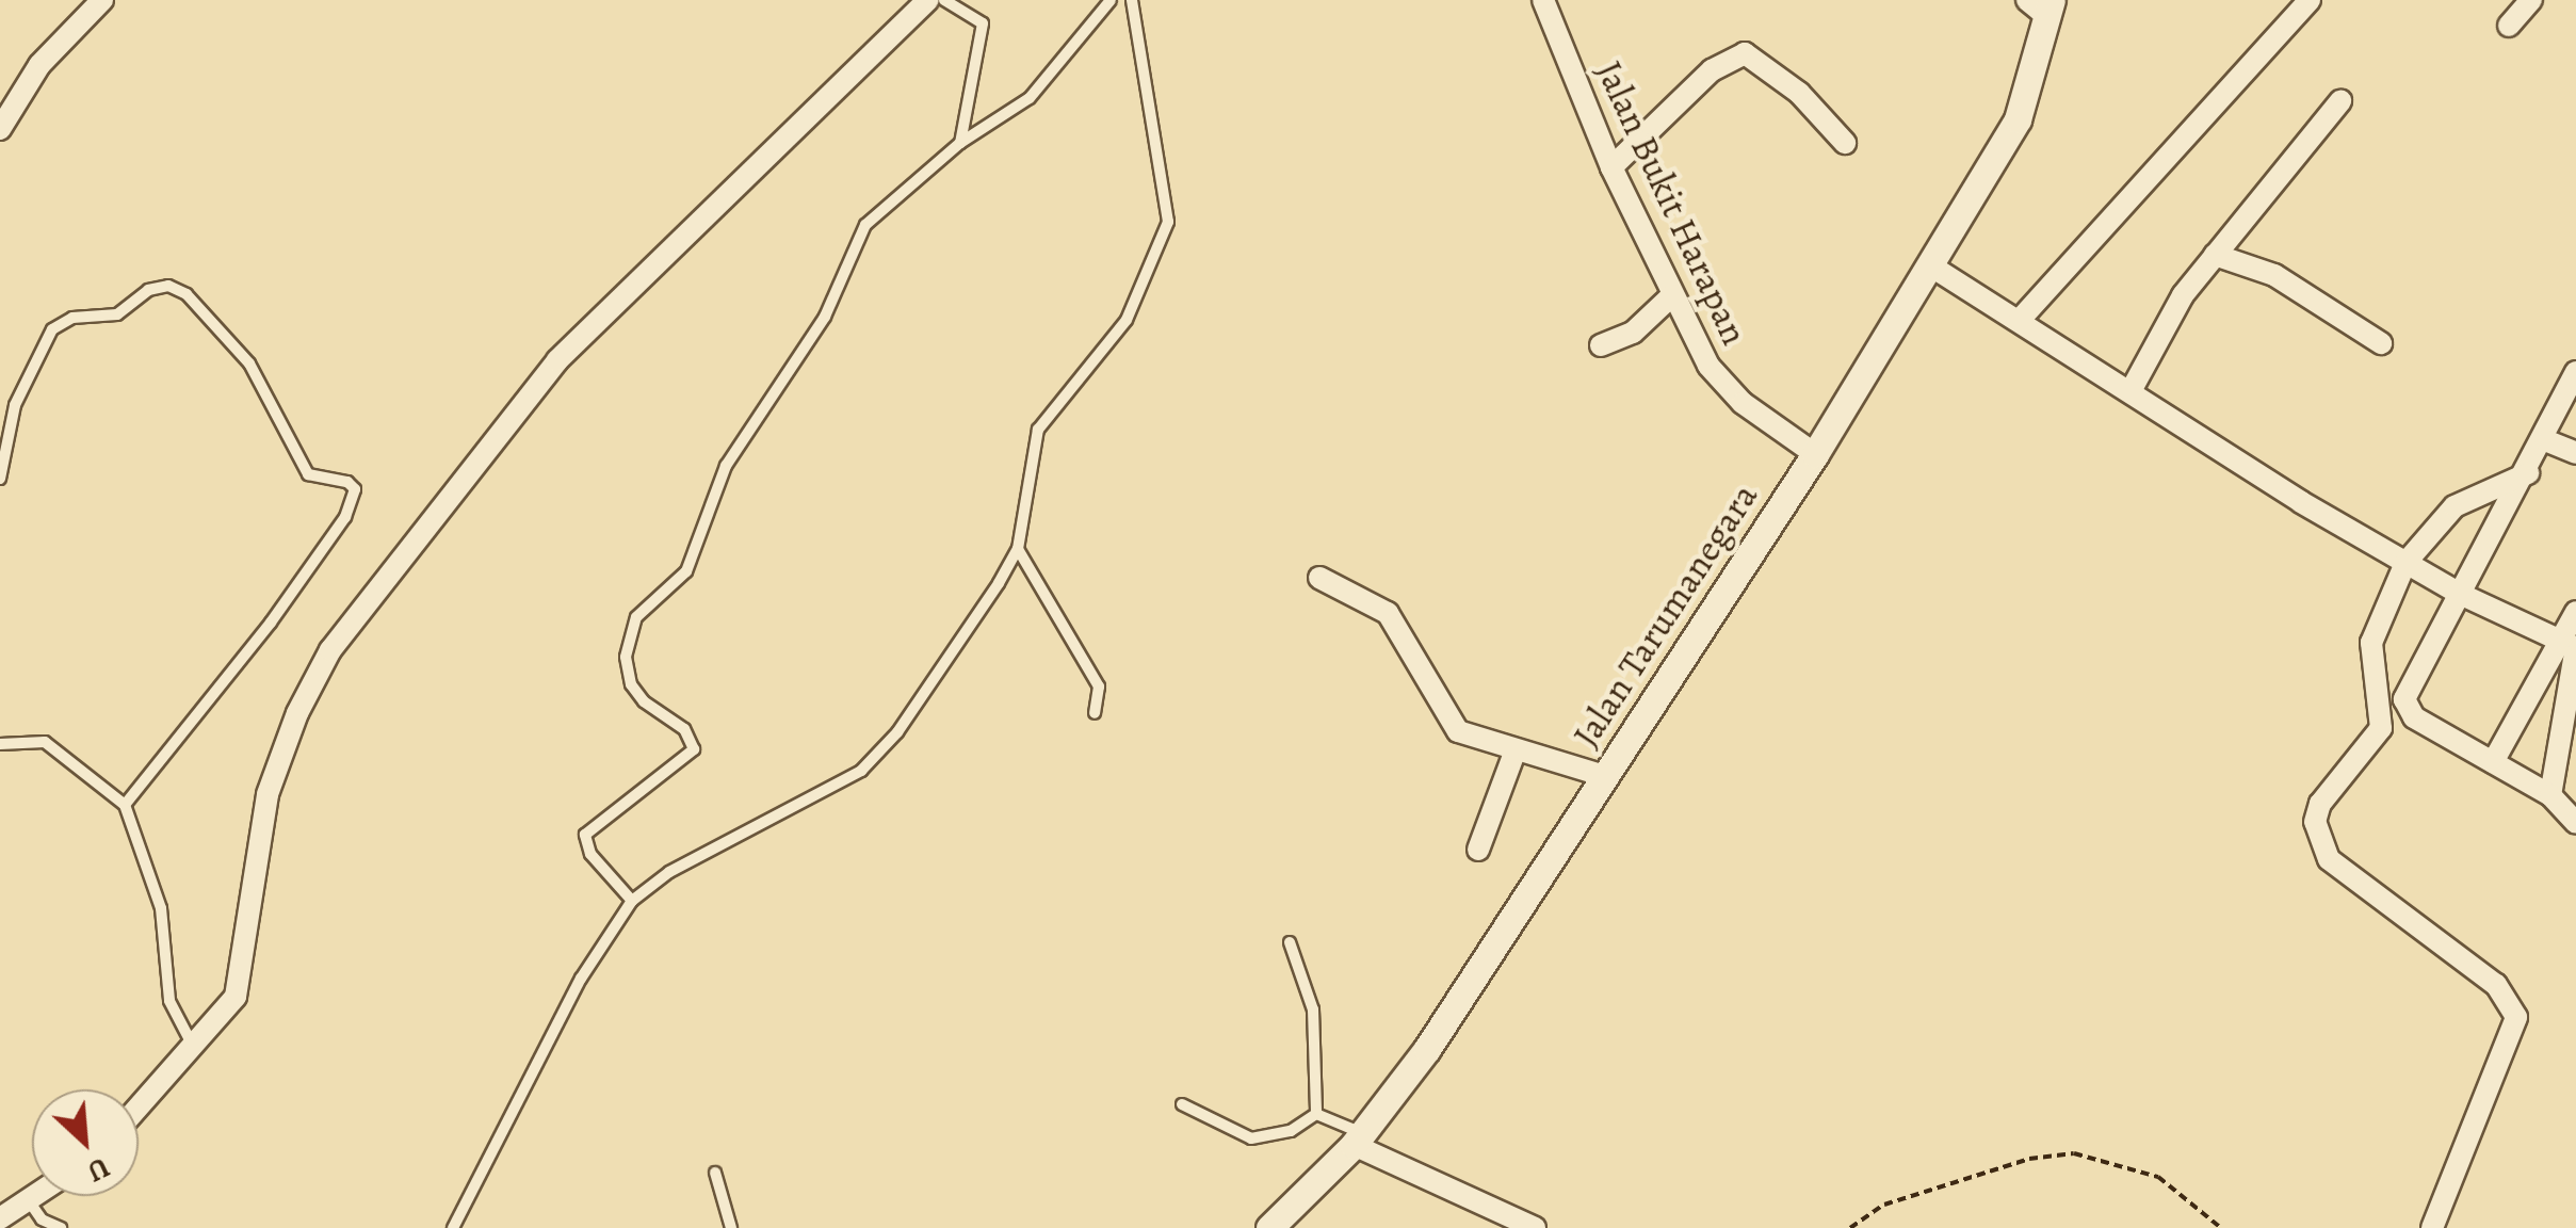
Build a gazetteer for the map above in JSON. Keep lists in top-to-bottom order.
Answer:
{
  "streets": {
    "street": ["Jalan Bukit Harapan", "Jalan Tarumanegara"]
  },
  "crossings": [
    ["Jalan Bukit Harapan", "Jalan Tarumanegara"]
  ],
  "north": "bottom right"
}
